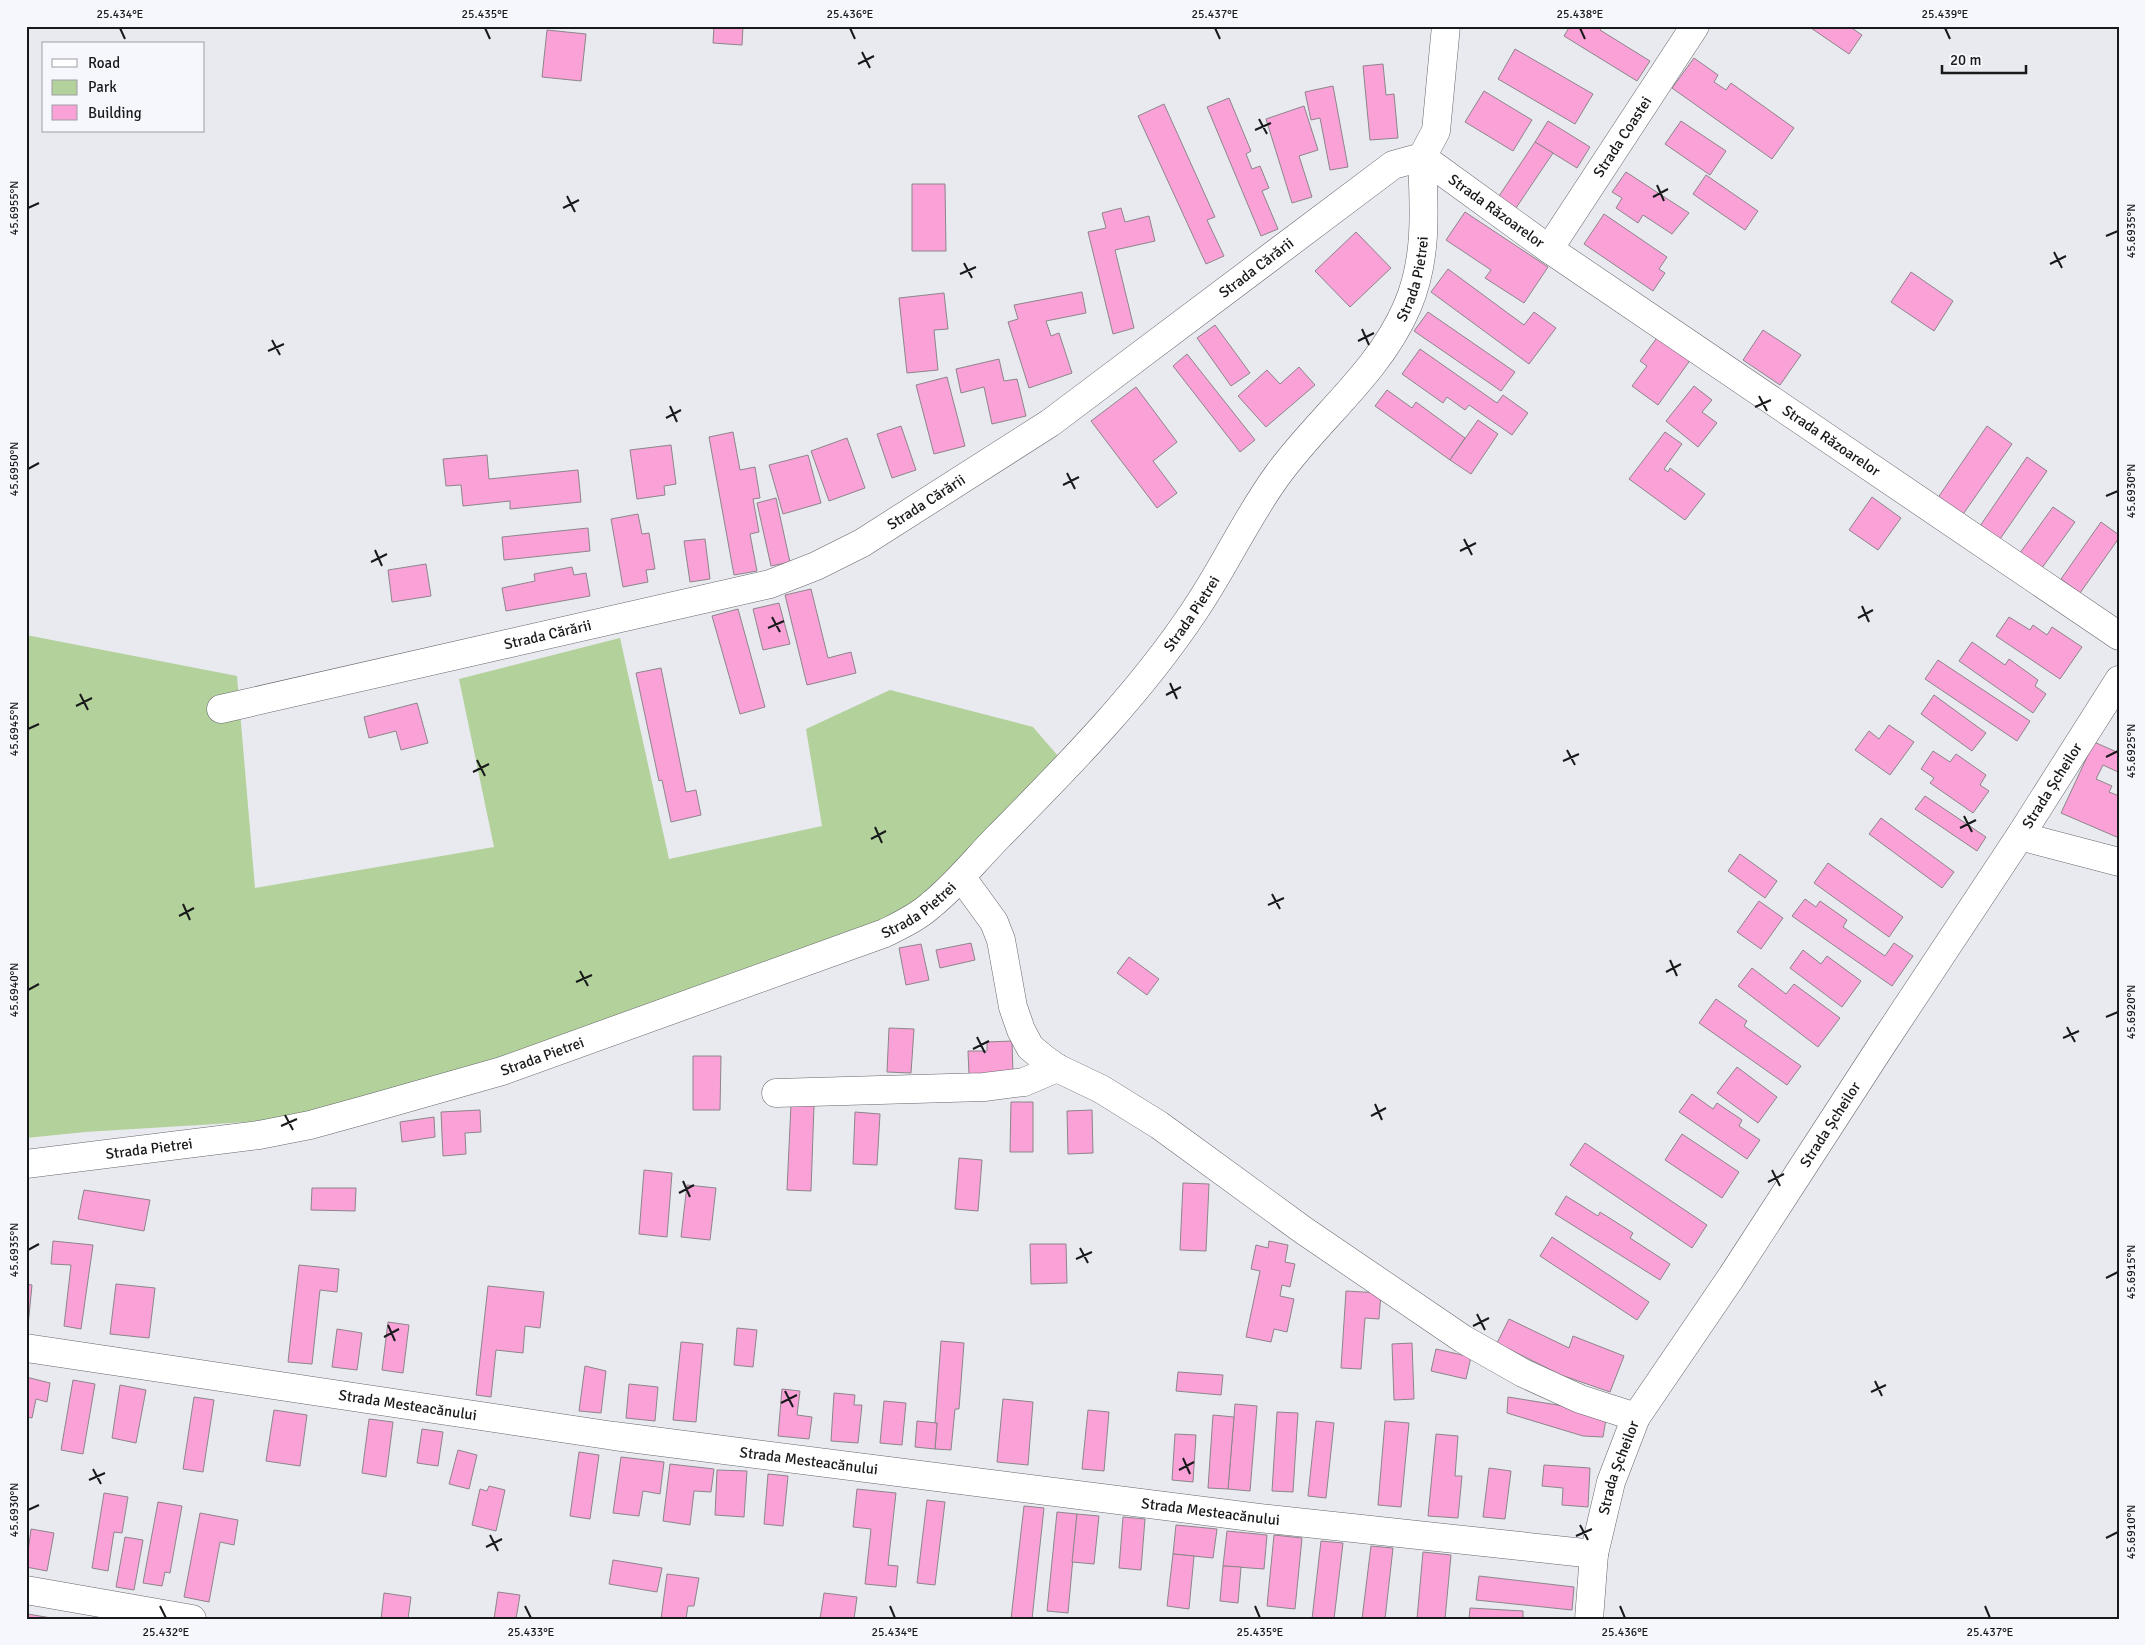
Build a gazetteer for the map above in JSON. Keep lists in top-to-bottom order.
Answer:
{
  "streets": {
    "street": [
      "Strada Coastei",
      "Strada Răzoarelor",
      "Strada Cărării",
      "Strada Pietrei",
      "Strada Șcheilor",
      "Strada Mesteacănului"
    ]
  },
  "crossings": [
    ["Strada Coastei", "Strada Răzoarelor"],
    ["Strada Răzoarelor", "Strada Cărării"],
    ["Strada Răzoarelor", "Strada Pietrei"],
    ["Strada Cărării", "Strada Pietrei"],
    ["Strada Șcheilor", "Strada Mesteacănului"]
  ],
  "legend": ["Road", "Park", "Building"],
  "scale_bar": "20 m",
  "coordinates": [
    "25.434°E",
    "25.435°E",
    "25.436°E",
    "25.437°E",
    "25.438°E",
    "25.439°E",
    "45.6955°N",
    "45.6935°N",
    "45.6950°N",
    "45.6930°N",
    "45.6945°N",
    "45.6925°N",
    "45.6940°N",
    "45.6920°N",
    "45.6915°N",
    "45.6910°N",
    "25.432°E",
    "25.433°E"
  ]
}
